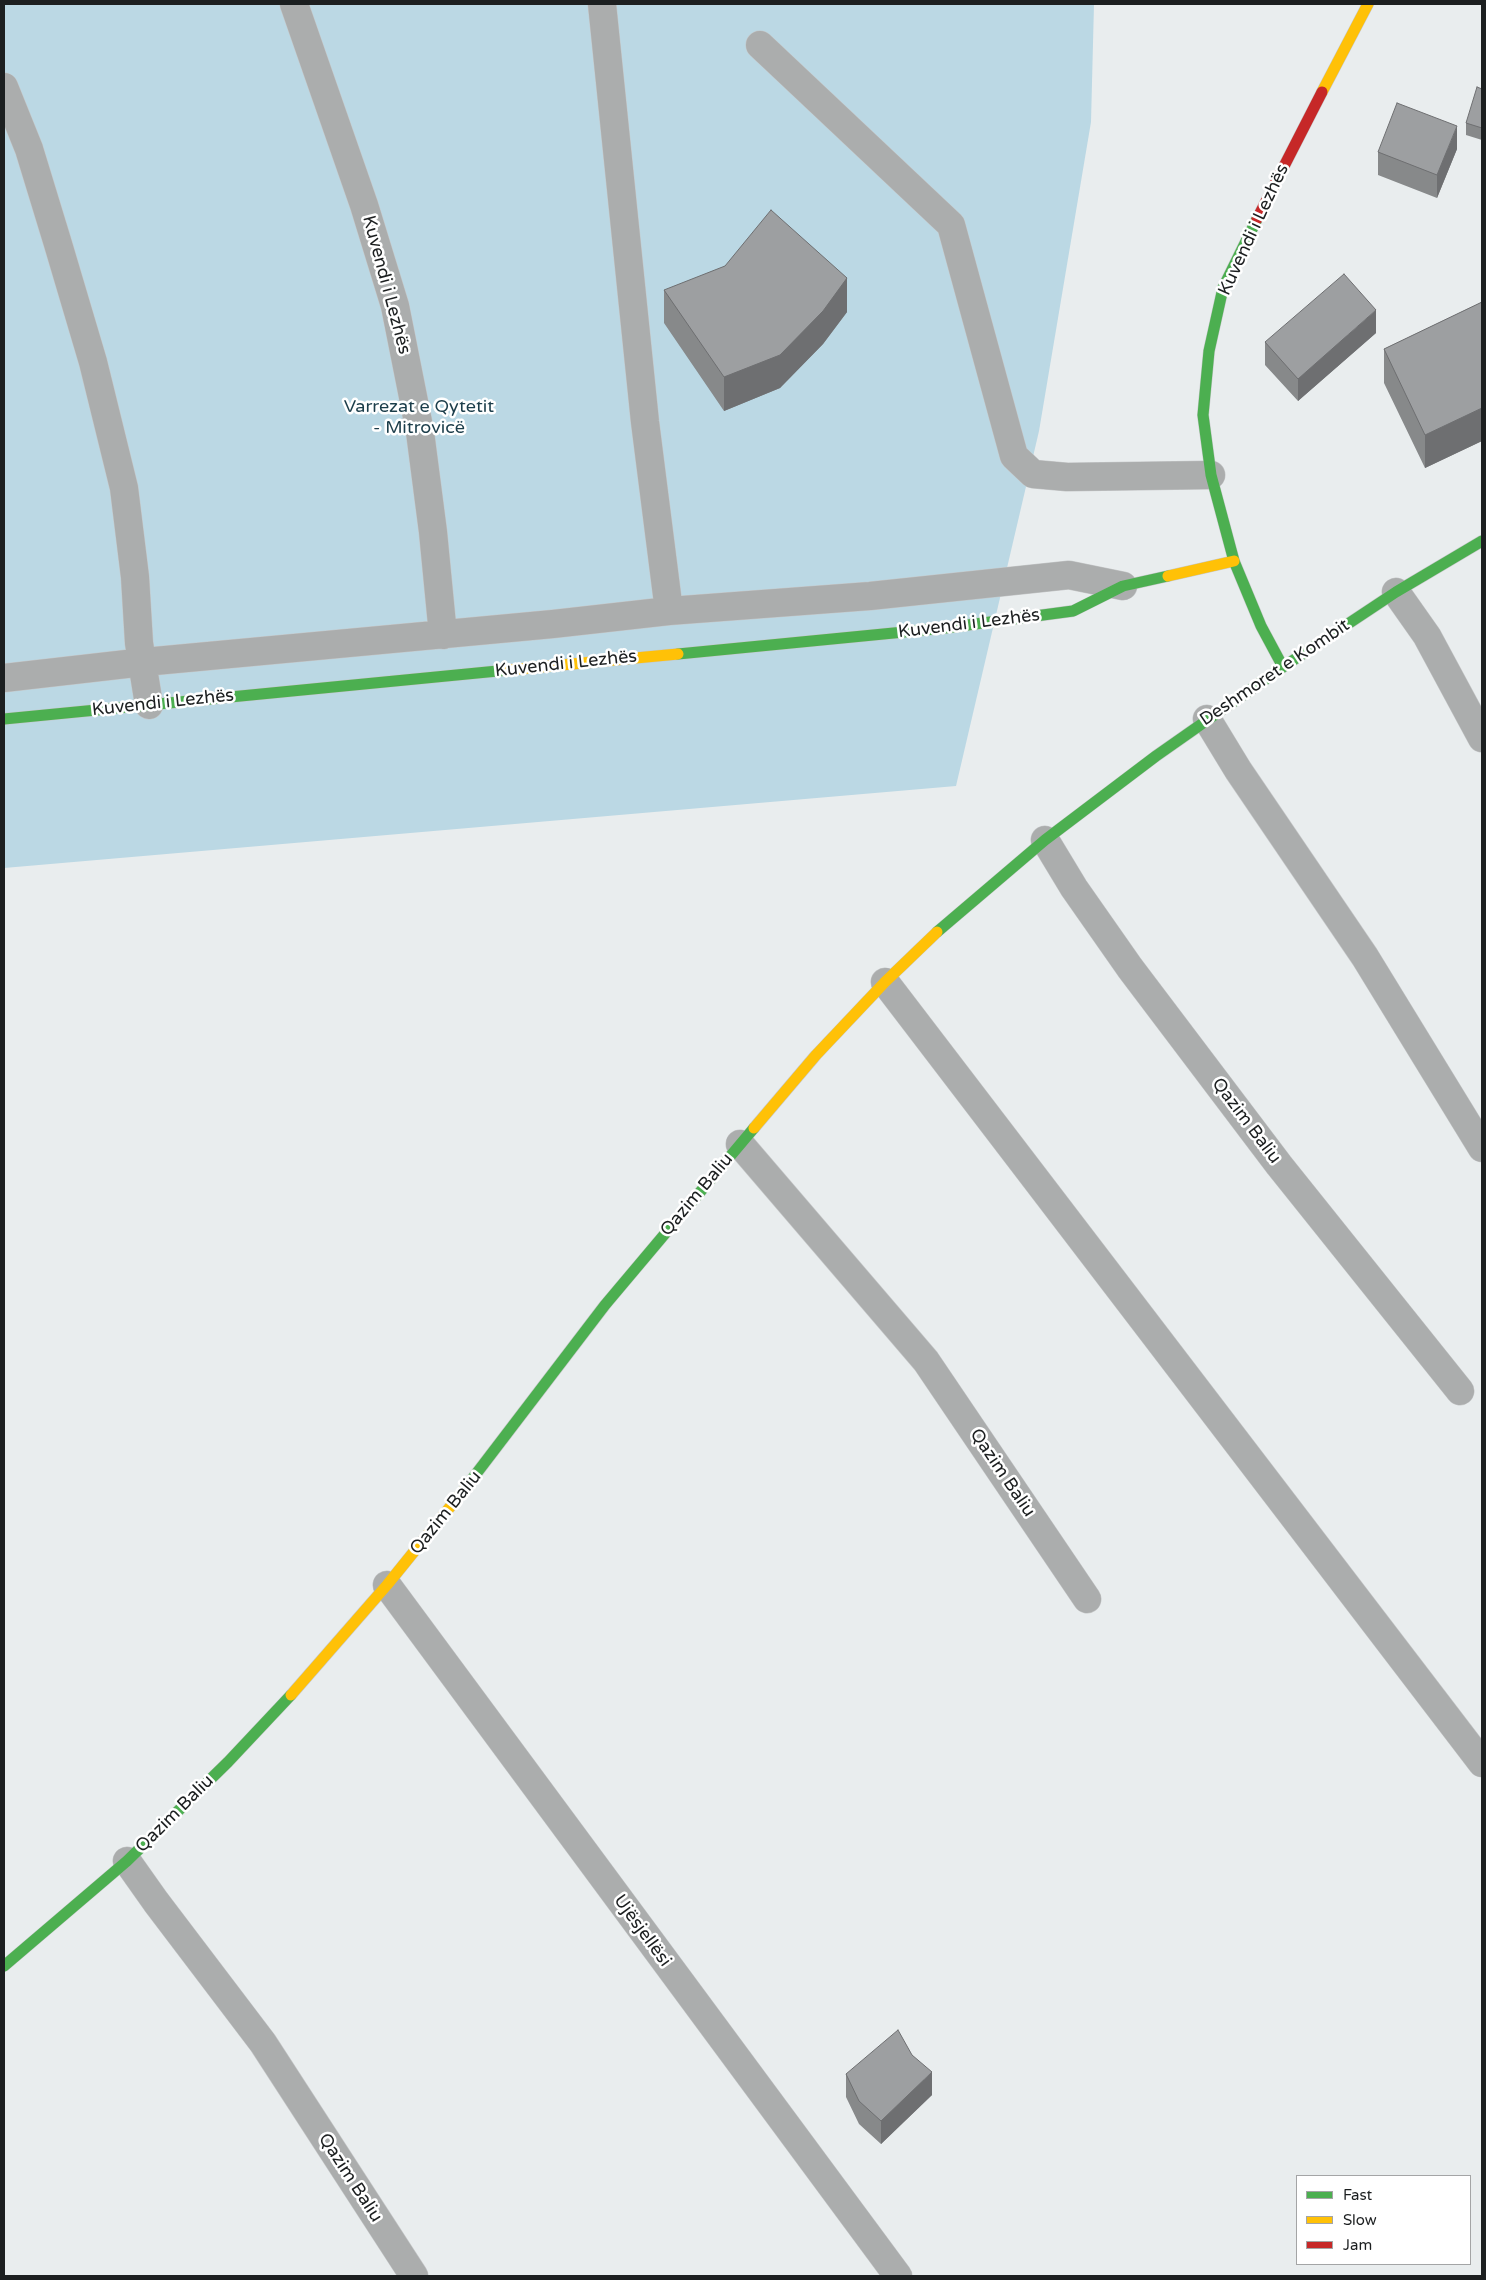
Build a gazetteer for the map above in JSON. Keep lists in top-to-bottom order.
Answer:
{
  "streets": {
    "main road": ["Kuvendi i Lezhës", "Deshmoret e Kombit", "Qazim Baliu"],
    "street": ["Ujësjellësi"]
  },
  "crossings": [
    ["Kuvendi i Lezhës", "Deshmoret e Kombit"],
    ["Deshmoret e Kombit", "Qazim Baliu"],
    ["Qazim Baliu", "Ujësjellësi"]
  ],
  "parks": ["Varrezat e Qytetit - Mitrovicë"],
  "legend": ["Fast", "Slow", "Jam"]
}
